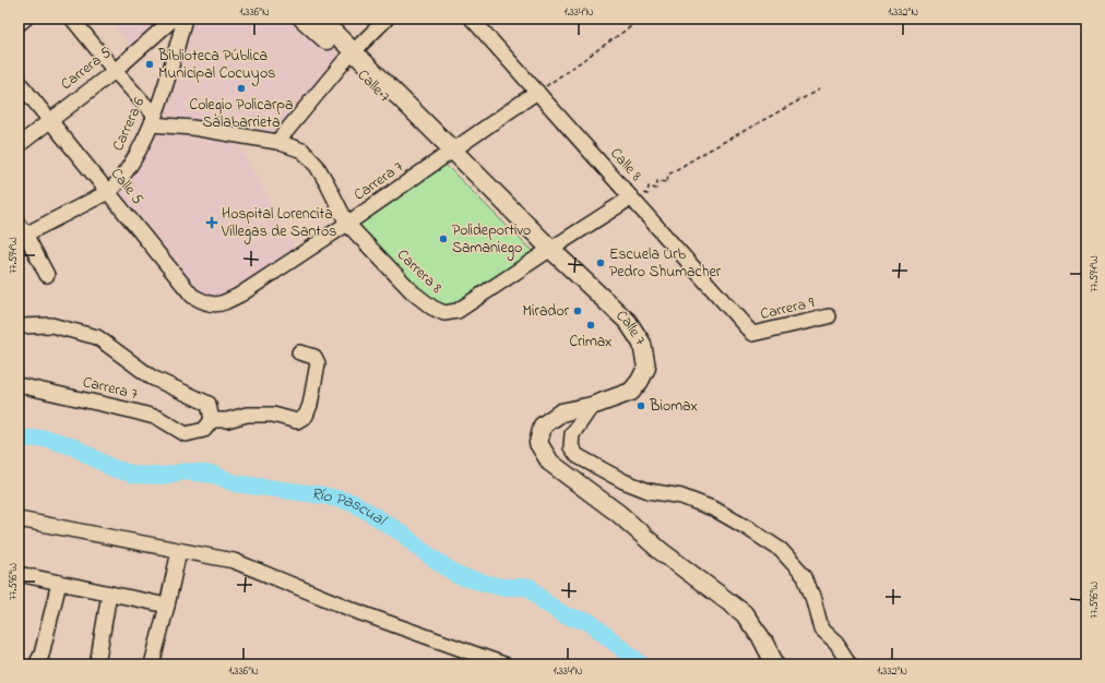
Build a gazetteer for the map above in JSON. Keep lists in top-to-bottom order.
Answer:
{
  "streets": {
    "main road": ["Calle 7"],
    "street": [
      "Carrera 5",
      "Carrera 6",
      "Calle 8",
      "Carrera 7",
      "Calle 5",
      "Carrera 8",
      "Carrera 9"
    ]
  },
  "crossings": [
    ["Carrera 5", "Calle 5"],
    ["Calle 7", "Carrera 7"],
    ["Calle 7", "Carrera 8"],
    ["Carrera 6", "Calle 5"],
    ["Carrera 6", "Carrera 8"],
    ["Calle 8", "Carrera 7"],
    ["Calle 8", "Carrera 8"],
    ["Calle 8", "Carrera 9"],
    ["Carrera 7", "Calle 5"],
    ["Carrera 7", "Carrera 8"]
  ],
  "water": ["Río Pascual"],
  "places": {
    "other": [
      "Biblioteca Pública Municipal Cocuyos",
      "Colegio Policarpa Salabarrieta",
      "Polideportivo Samaniego",
      "Escuela Urb Pedro Shumacher",
      "Mirador",
      "Crimax",
      "Biomax"
    ],
    "health": ["Hospital Lorencita Villegas de Santos"]
  },
  "coordinates": [
    "1.336°N",
    "1.334°N",
    "1.332°N",
    "77.594°W",
    "77.596°W"
  ]
}
